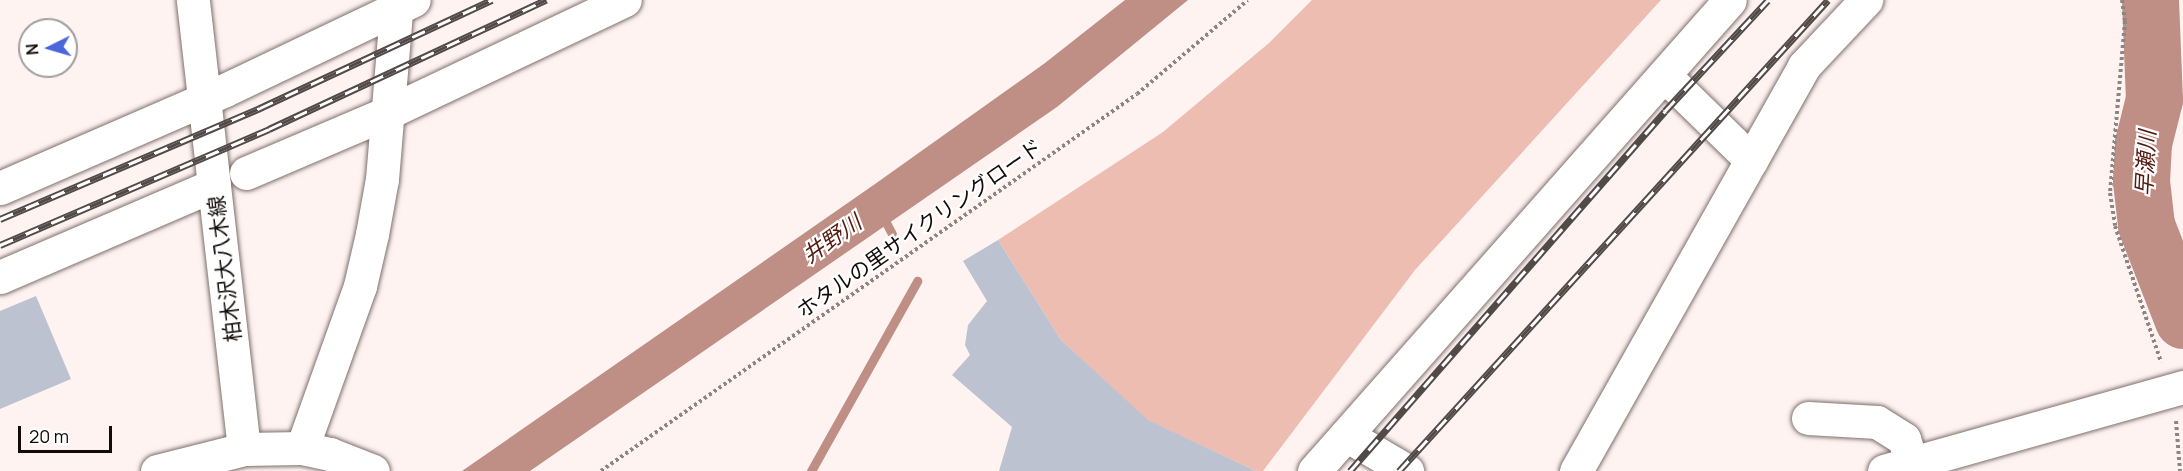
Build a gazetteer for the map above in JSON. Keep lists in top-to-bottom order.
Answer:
{
  "streets": {
    "street": ["柏木沢大八木線"],
    "path": ["ホタルの里サイクリングロード"]
  },
  "water": ["早瀬川", "井野川"],
  "scale_bar": "20 m",
  "north": "left"
}
